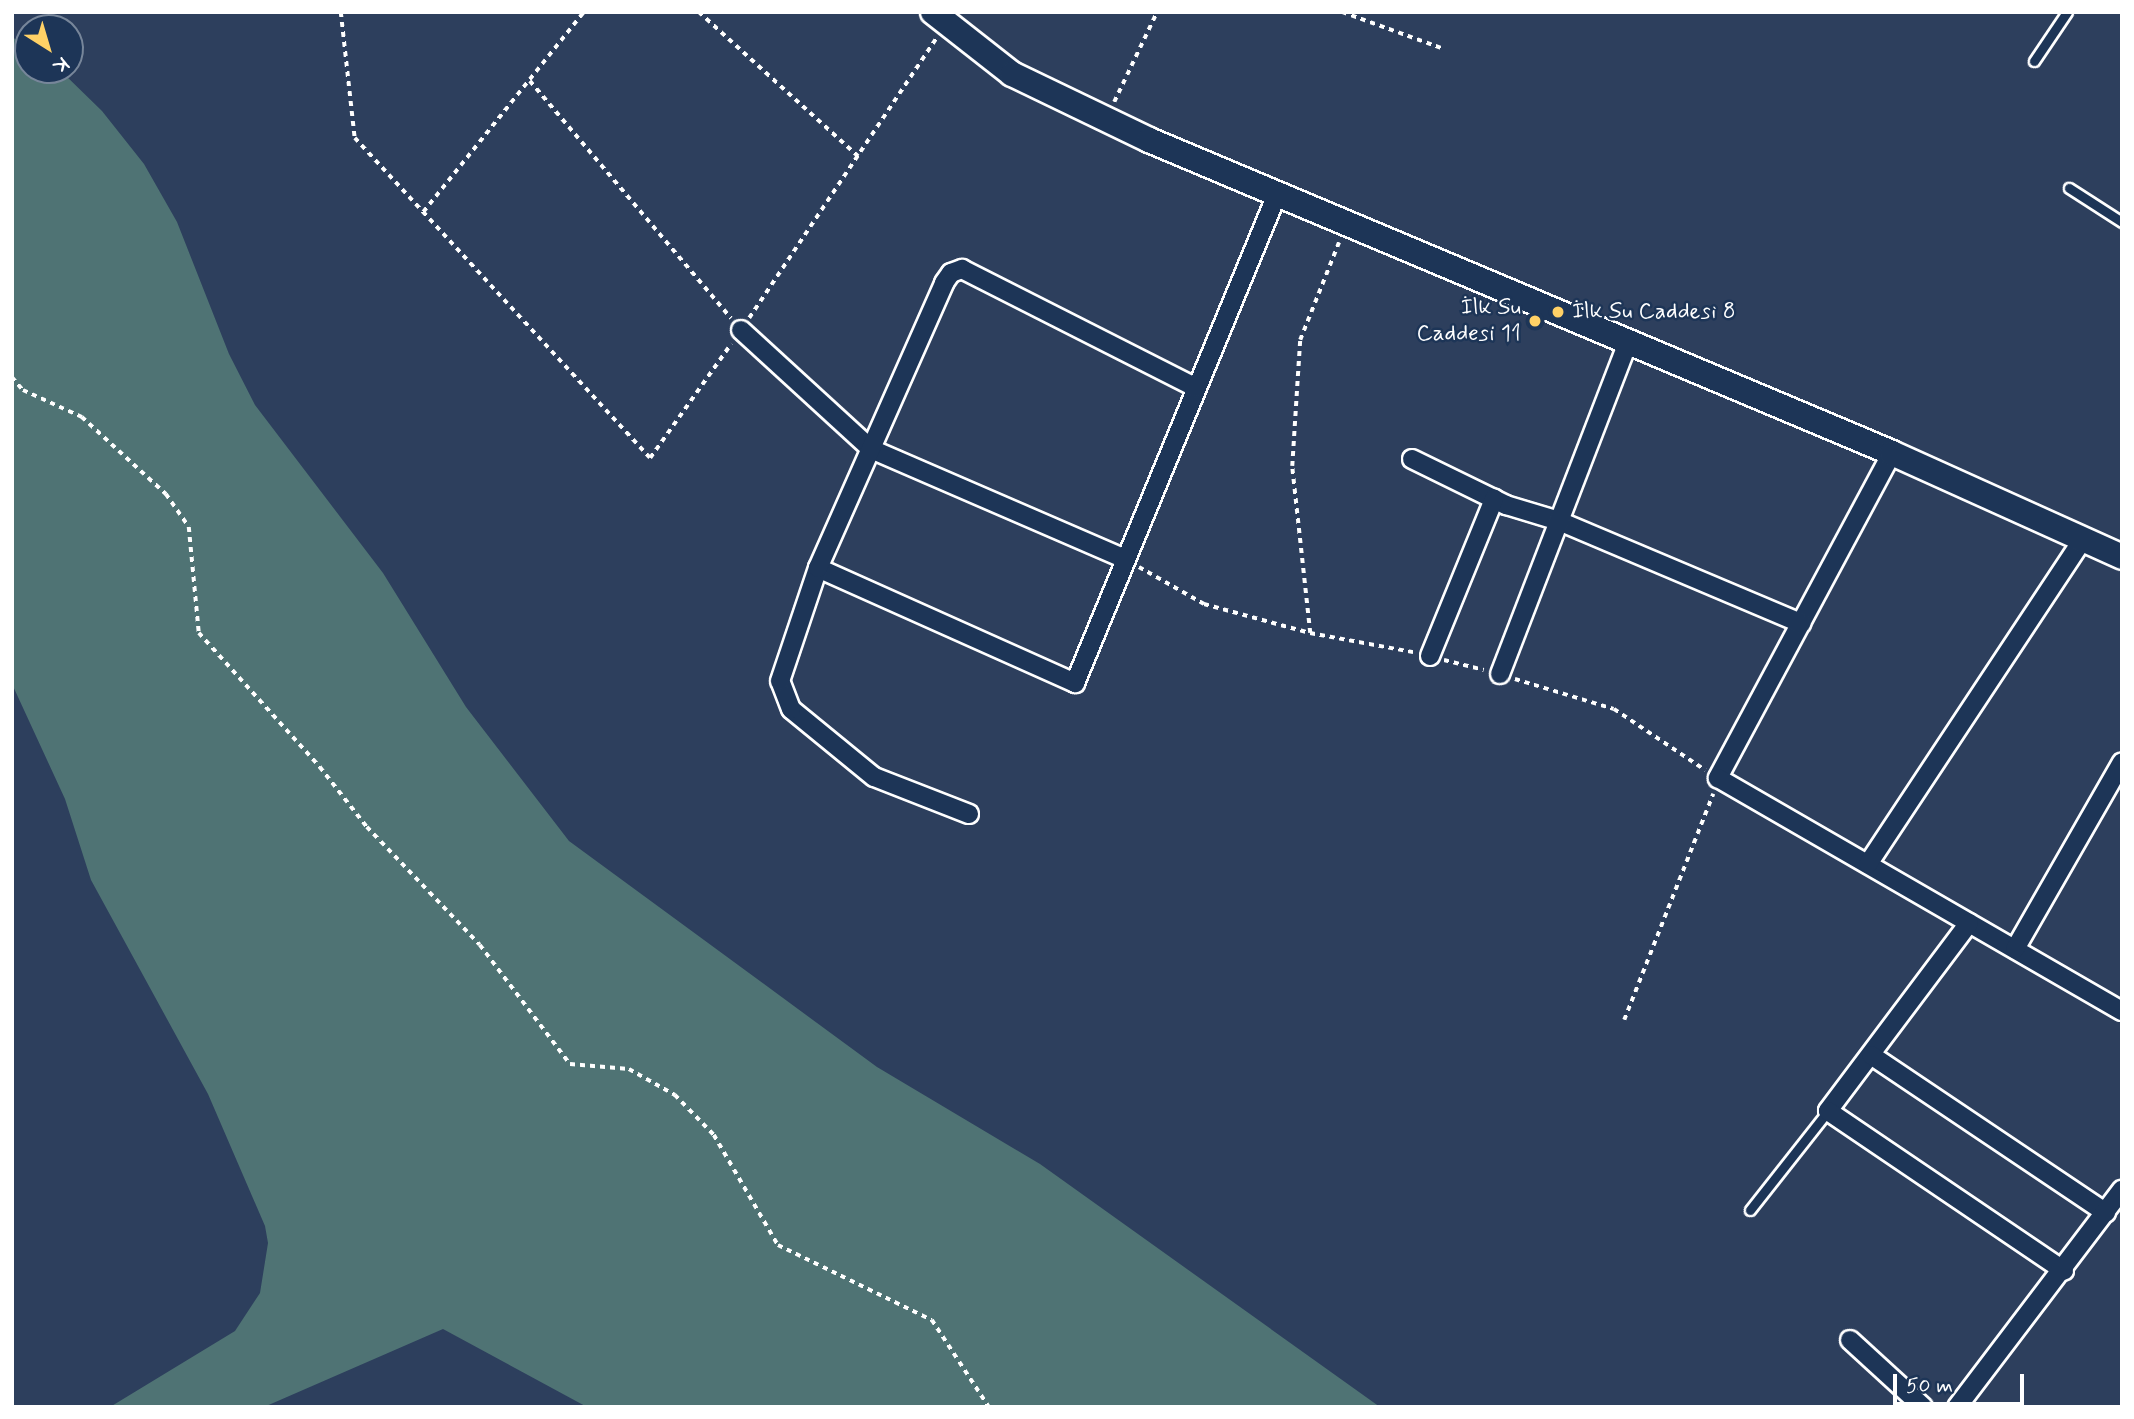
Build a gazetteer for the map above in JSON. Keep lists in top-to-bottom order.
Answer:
{
  "places": ["İlk Su Caddesi 8", "İlk Su Caddesi 11"],
  "scale_bar": "50 m",
  "north": "bottom right"
}
